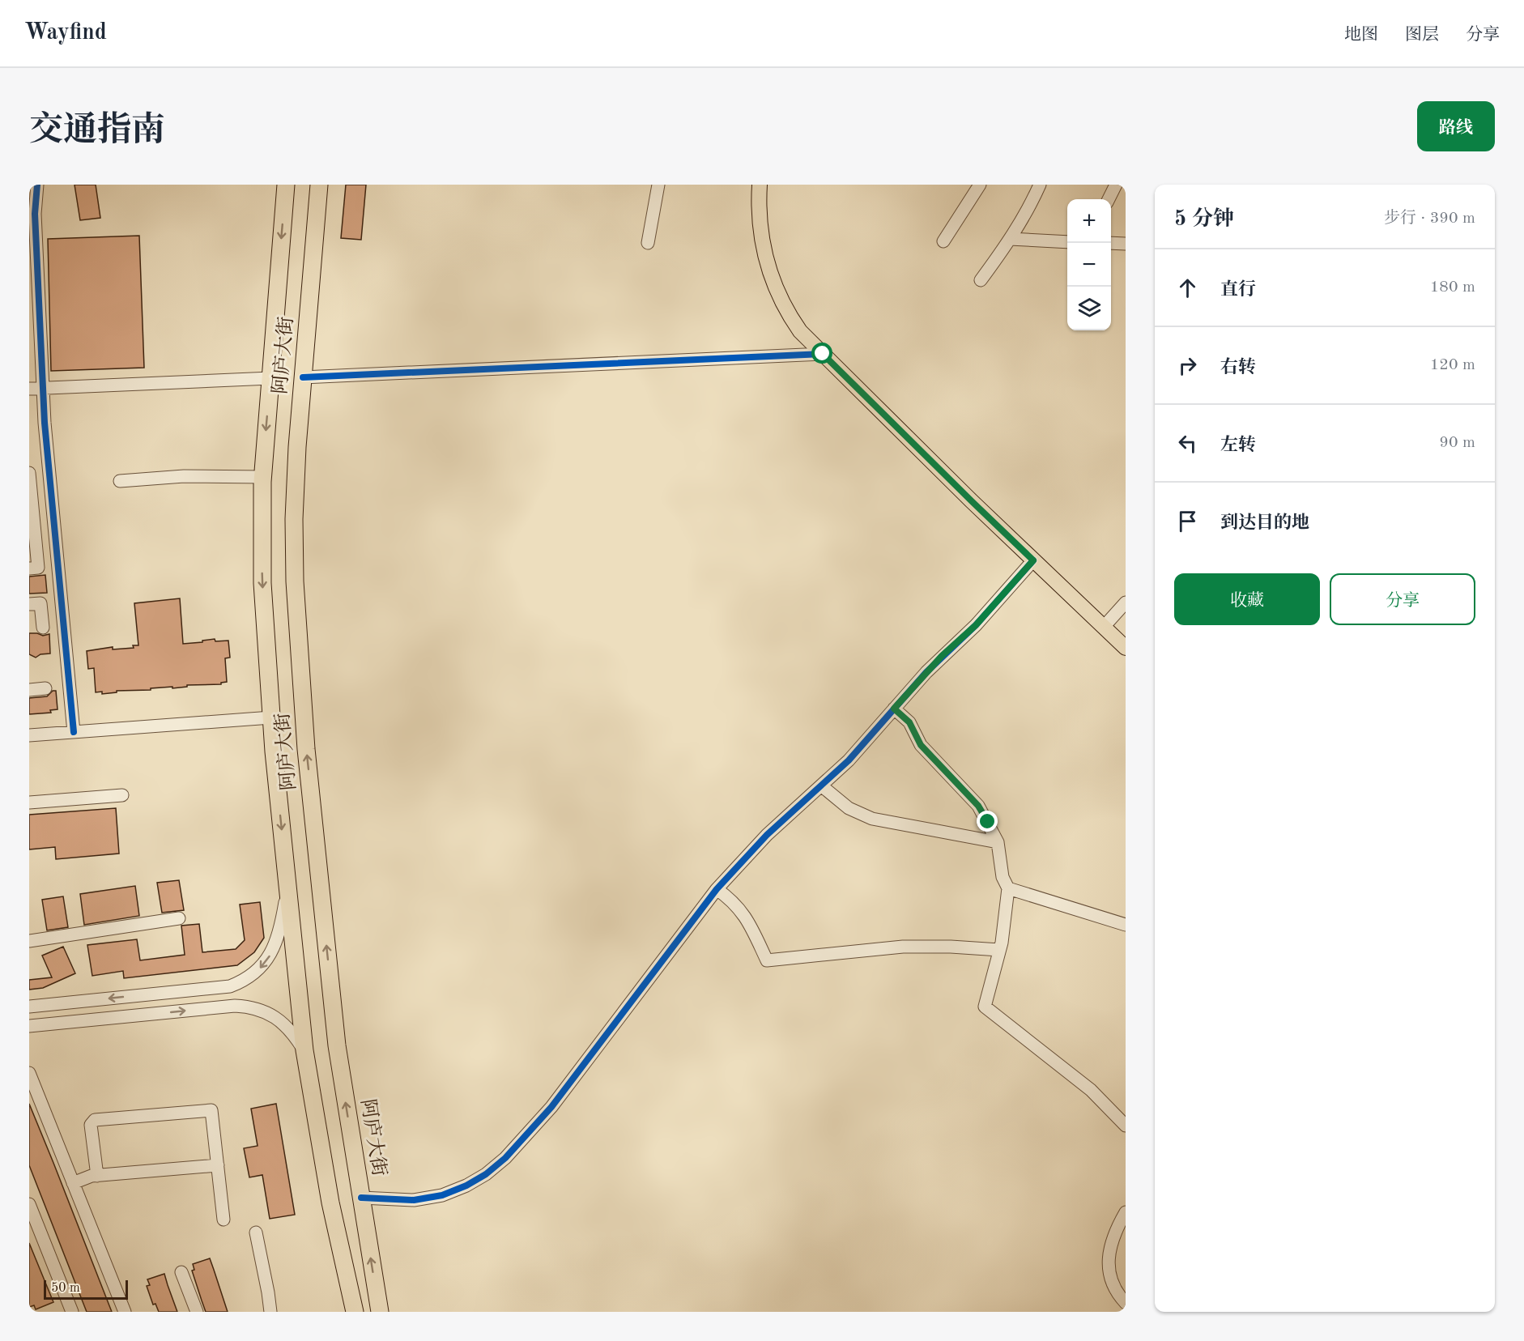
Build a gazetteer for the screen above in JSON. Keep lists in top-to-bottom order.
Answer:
{
  "streets": {
    "highway": ["阿庐大街"]
  },
  "scale_bar": "50 m",
  "page": {
    "header": "Wayfind",
    "nav": ["地图", "图层", "分享"],
    "title": "交通指南",
    "buttons": [
      "路线",
      ["收藏", "分享"]
    ],
    "heading": ["5 分钟", "步行 · 390 m"],
    "map_buttons": ["+", "−"],
    "list": [
      ["直行", "180 m"],
      ["右转", "120 m"],
      ["左转", "90 m"],
      "到达目的地"
    ],
    "scale": "50 m"
  }
}
